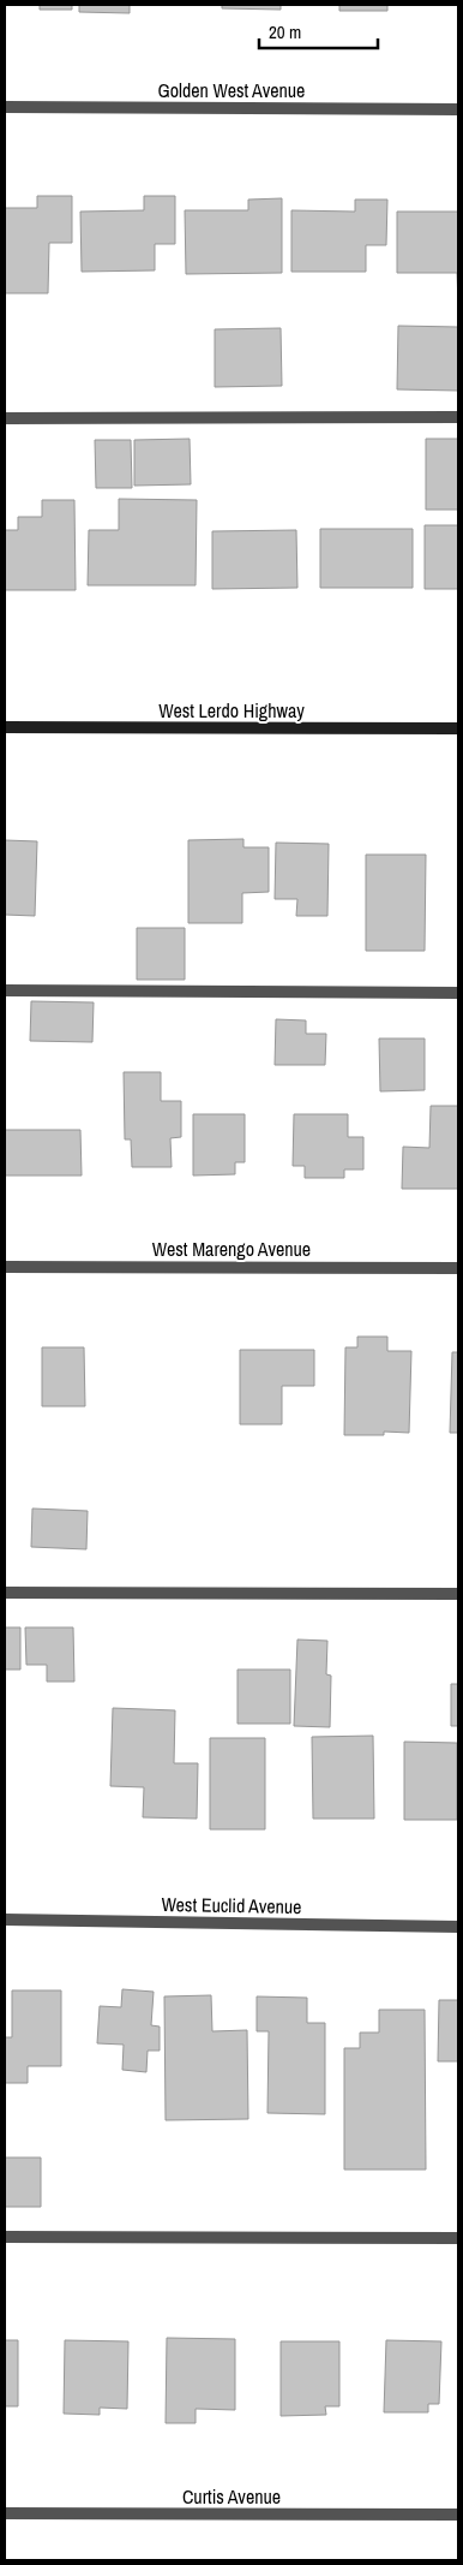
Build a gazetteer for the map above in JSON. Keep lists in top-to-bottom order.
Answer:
{
  "streets": {
    "main road": ["West Lerdo Highway"],
    "street": [
      "Golden West Avenue",
      "West Marengo Avenue",
      "West Euclid Avenue",
      "Curtis Avenue"
    ]
  },
  "scale_bar": "20 m"
}
